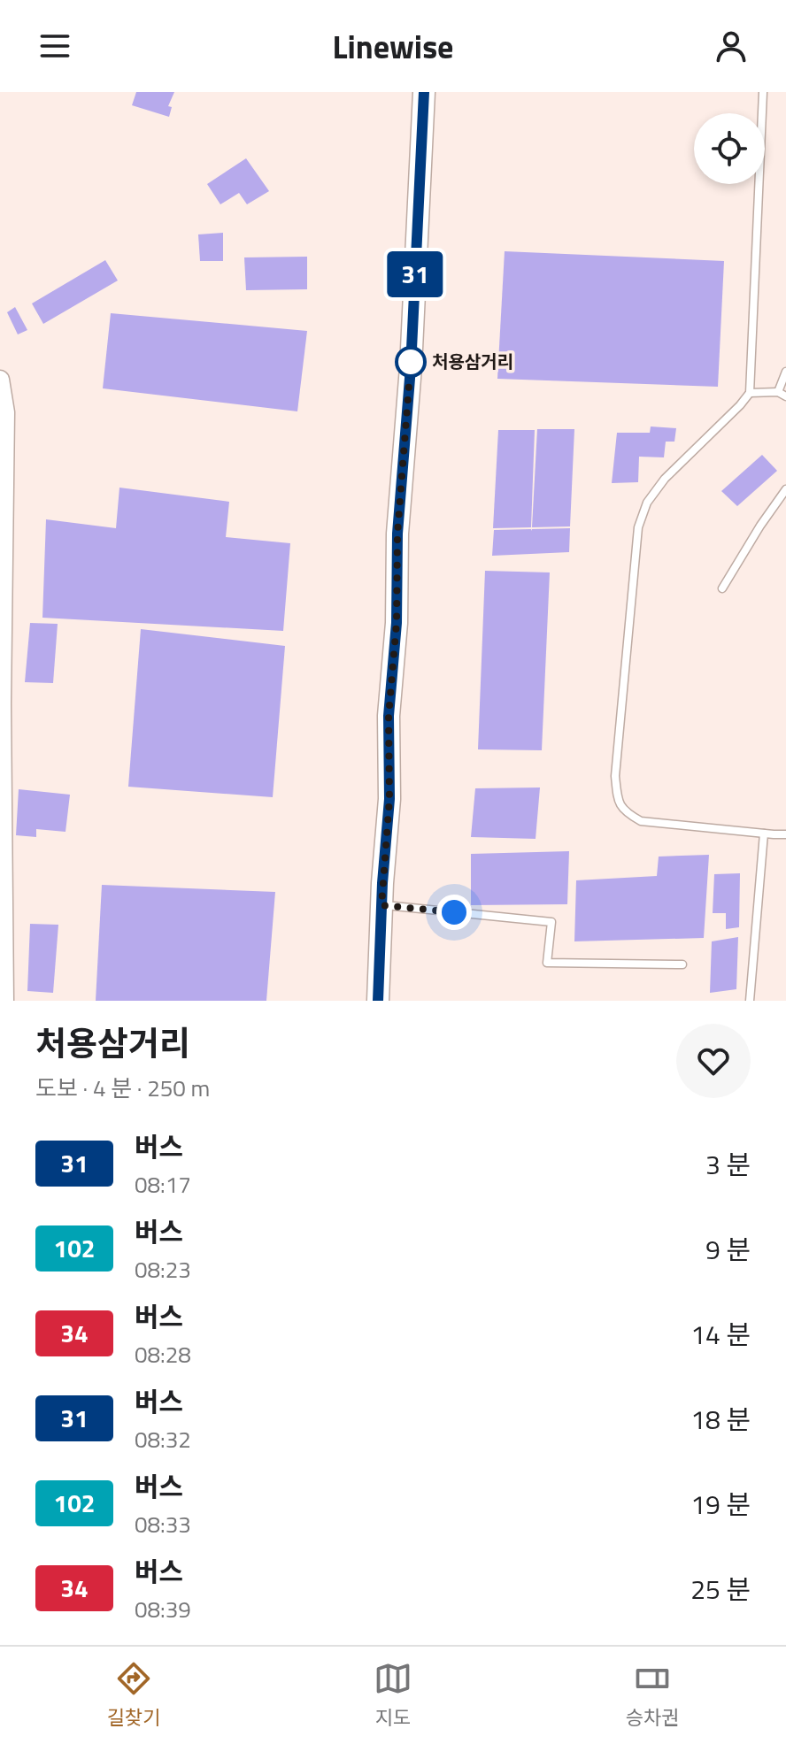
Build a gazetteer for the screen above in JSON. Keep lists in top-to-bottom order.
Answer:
{
  "places": ["처용삼거리"],
  "lines": ["bus line 31"],
  "page": {
    "header": "Linewise",
    "on_map": "31",
    "heading": ["처용삼거리", "도보 · 4 분 · 250 m"],
    "list": [
      {
        "mark": "31",
        "name": "버스",
        "note": "08:17",
        "value": "3 분"
      },
      {
        "mark": "102",
        "name": "버스",
        "note": "08:23",
        "value": "9 분"
      },
      {
        "mark": "34",
        "name": "버스",
        "note": "08:28",
        "value": "14 분"
      },
      {
        "mark": "31",
        "name": "버스",
        "note": "08:32",
        "value": "18 분"
      },
      {
        "mark": "102",
        "name": "버스",
        "note": "08:33",
        "value": "19 분"
      },
      {
        "mark": "34",
        "name": "버스",
        "note": "08:39",
        "value": "25 분"
      }
    ],
    "tabs": ["길찾기", "지도", "승차권"]
  }
}
